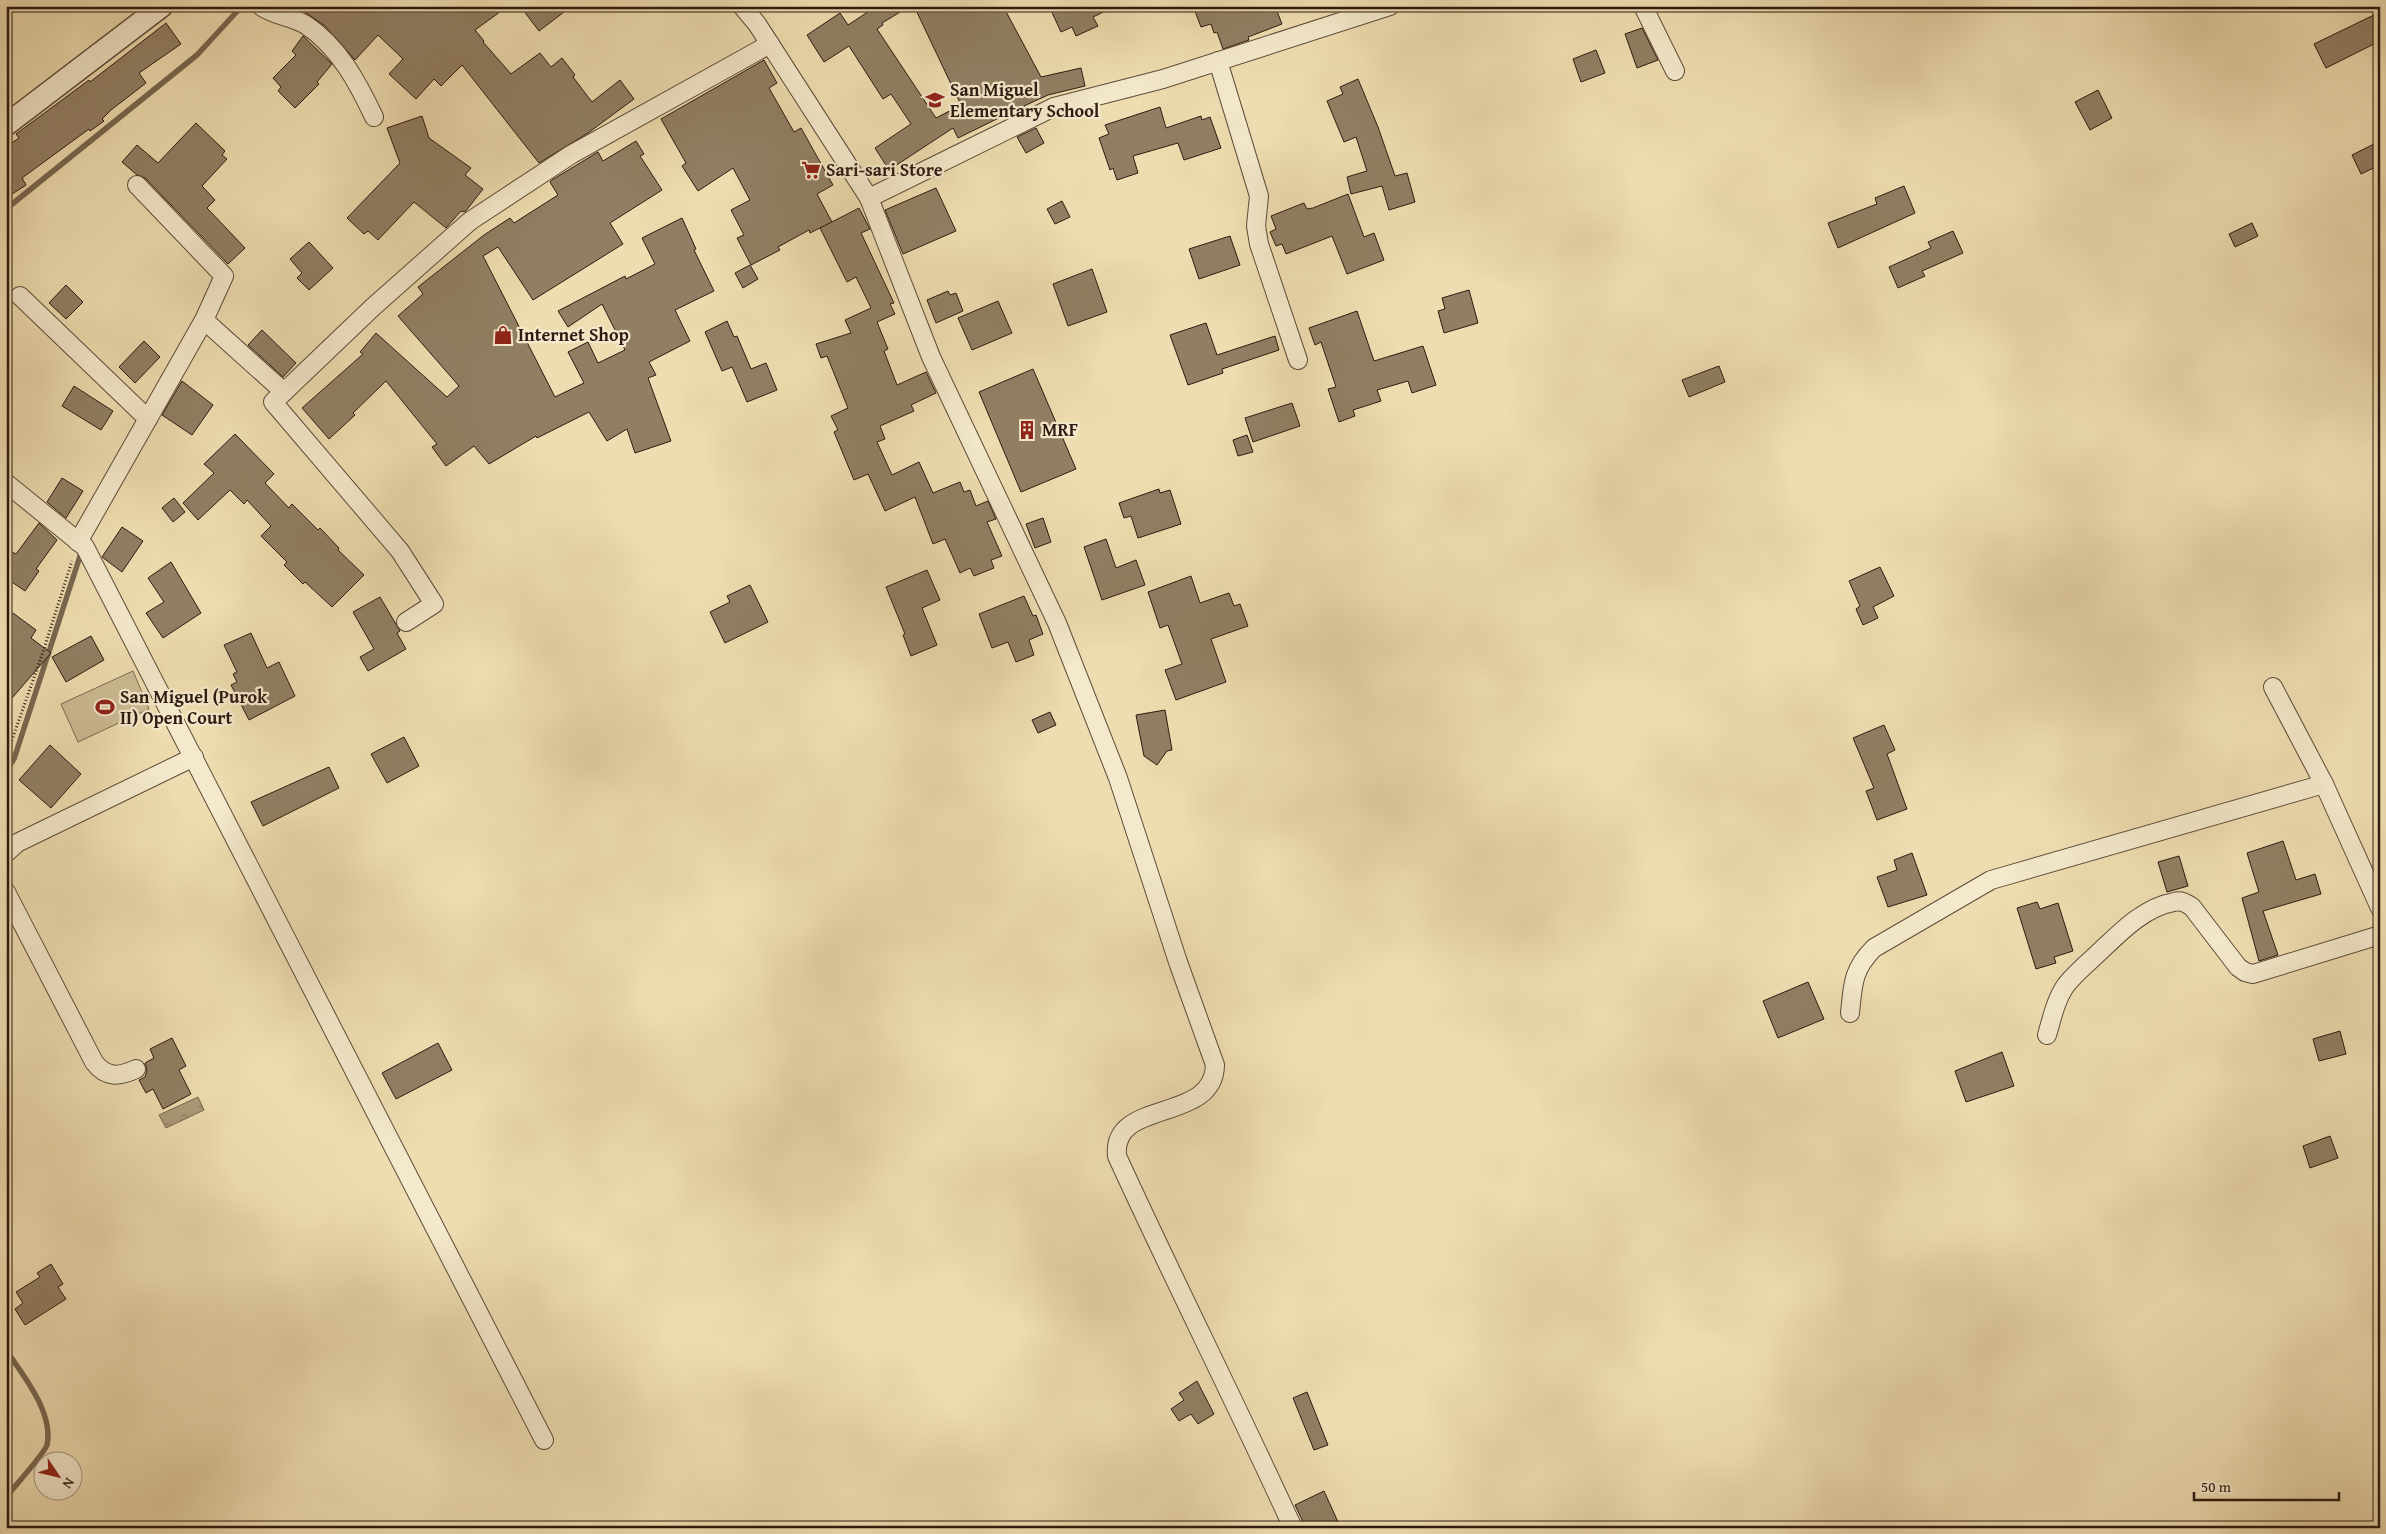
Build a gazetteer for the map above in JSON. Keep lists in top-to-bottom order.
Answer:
{
  "places": {
    "school or university": ["San Miguel Elementary School"],
    "supermarket": ["Sari-sari Store"],
    "shop": ["Internet Shop"],
    "building": ["MRF"],
    "sports": ["San Miguel (Purok II) Open Court"]
  },
  "scale_bar": "50 m",
  "north": "bottom right"
}
